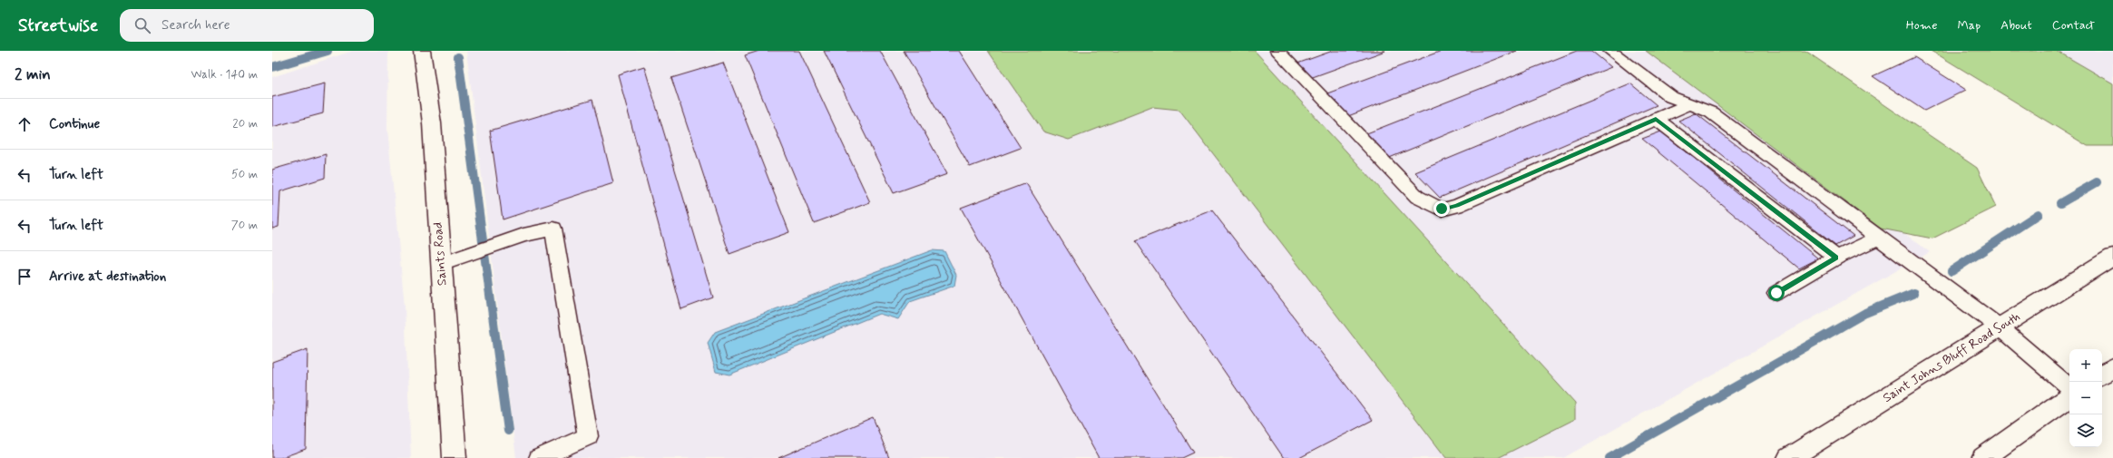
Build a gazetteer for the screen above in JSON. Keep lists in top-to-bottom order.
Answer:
{
  "streets": {
    "street": ["Saints Road", "Saint Johns Bluff Road South"]
  },
  "page": {
    "header": "Streetwise",
    "search": "Search here",
    "nav": [
      "Home",
      "Map",
      "About",
      "Contact"
    ],
    "heading": ["2 min", "Walk · 140 m"],
    "list": [
      ["Continue", "20 m"],
      ["Turn left", "50 m"],
      ["Turn left", "70 m"],
      "Arrive at destination"
    ],
    "map_buttons": ["+", "−"]
  }
}
